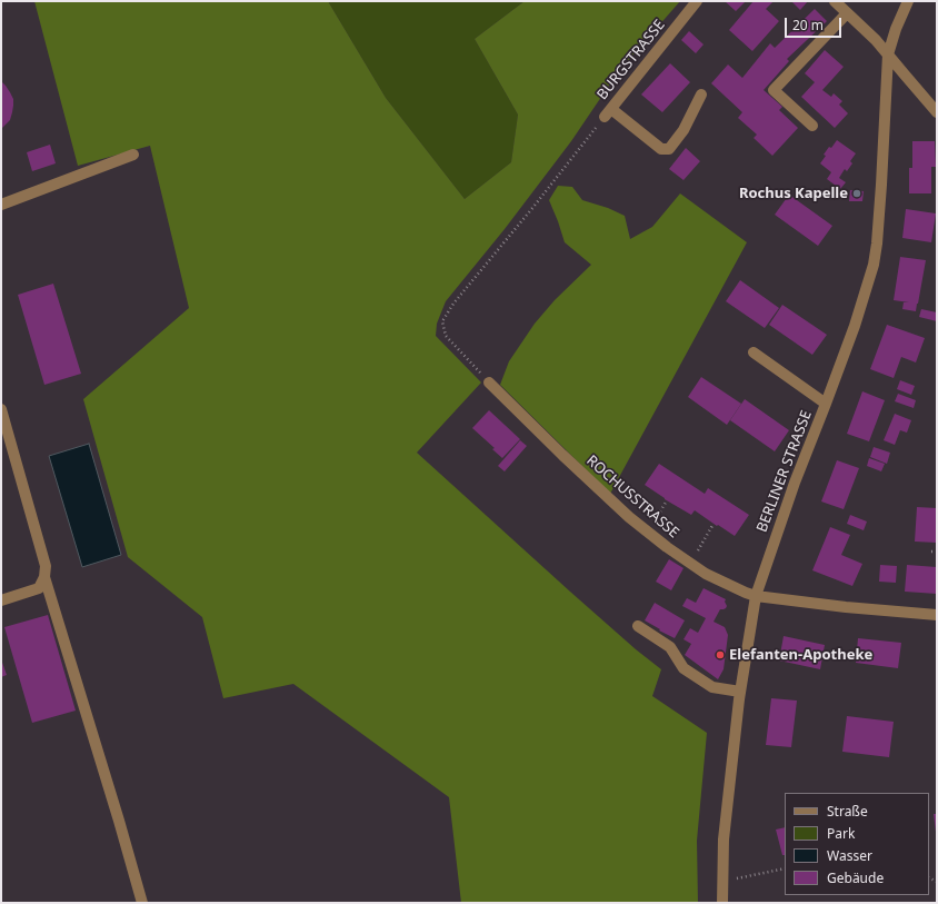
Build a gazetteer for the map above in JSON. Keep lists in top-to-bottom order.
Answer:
{
  "streets": {
    "street": ["BURGSTRASSE", "BERLINER STRASSE", "ROCHUSSTRASSE"]
  },
  "crossings": [
    ["BERLINER STRASSE", "ROCHUSSTRASSE"]
  ],
  "places": ["Rochus Kapelle", "Elefanten-Apotheke"],
  "legend": [
    "Straße",
    "Park",
    "Wasser",
    "Gebäude"
  ],
  "scale_bar": "20 m"
}
